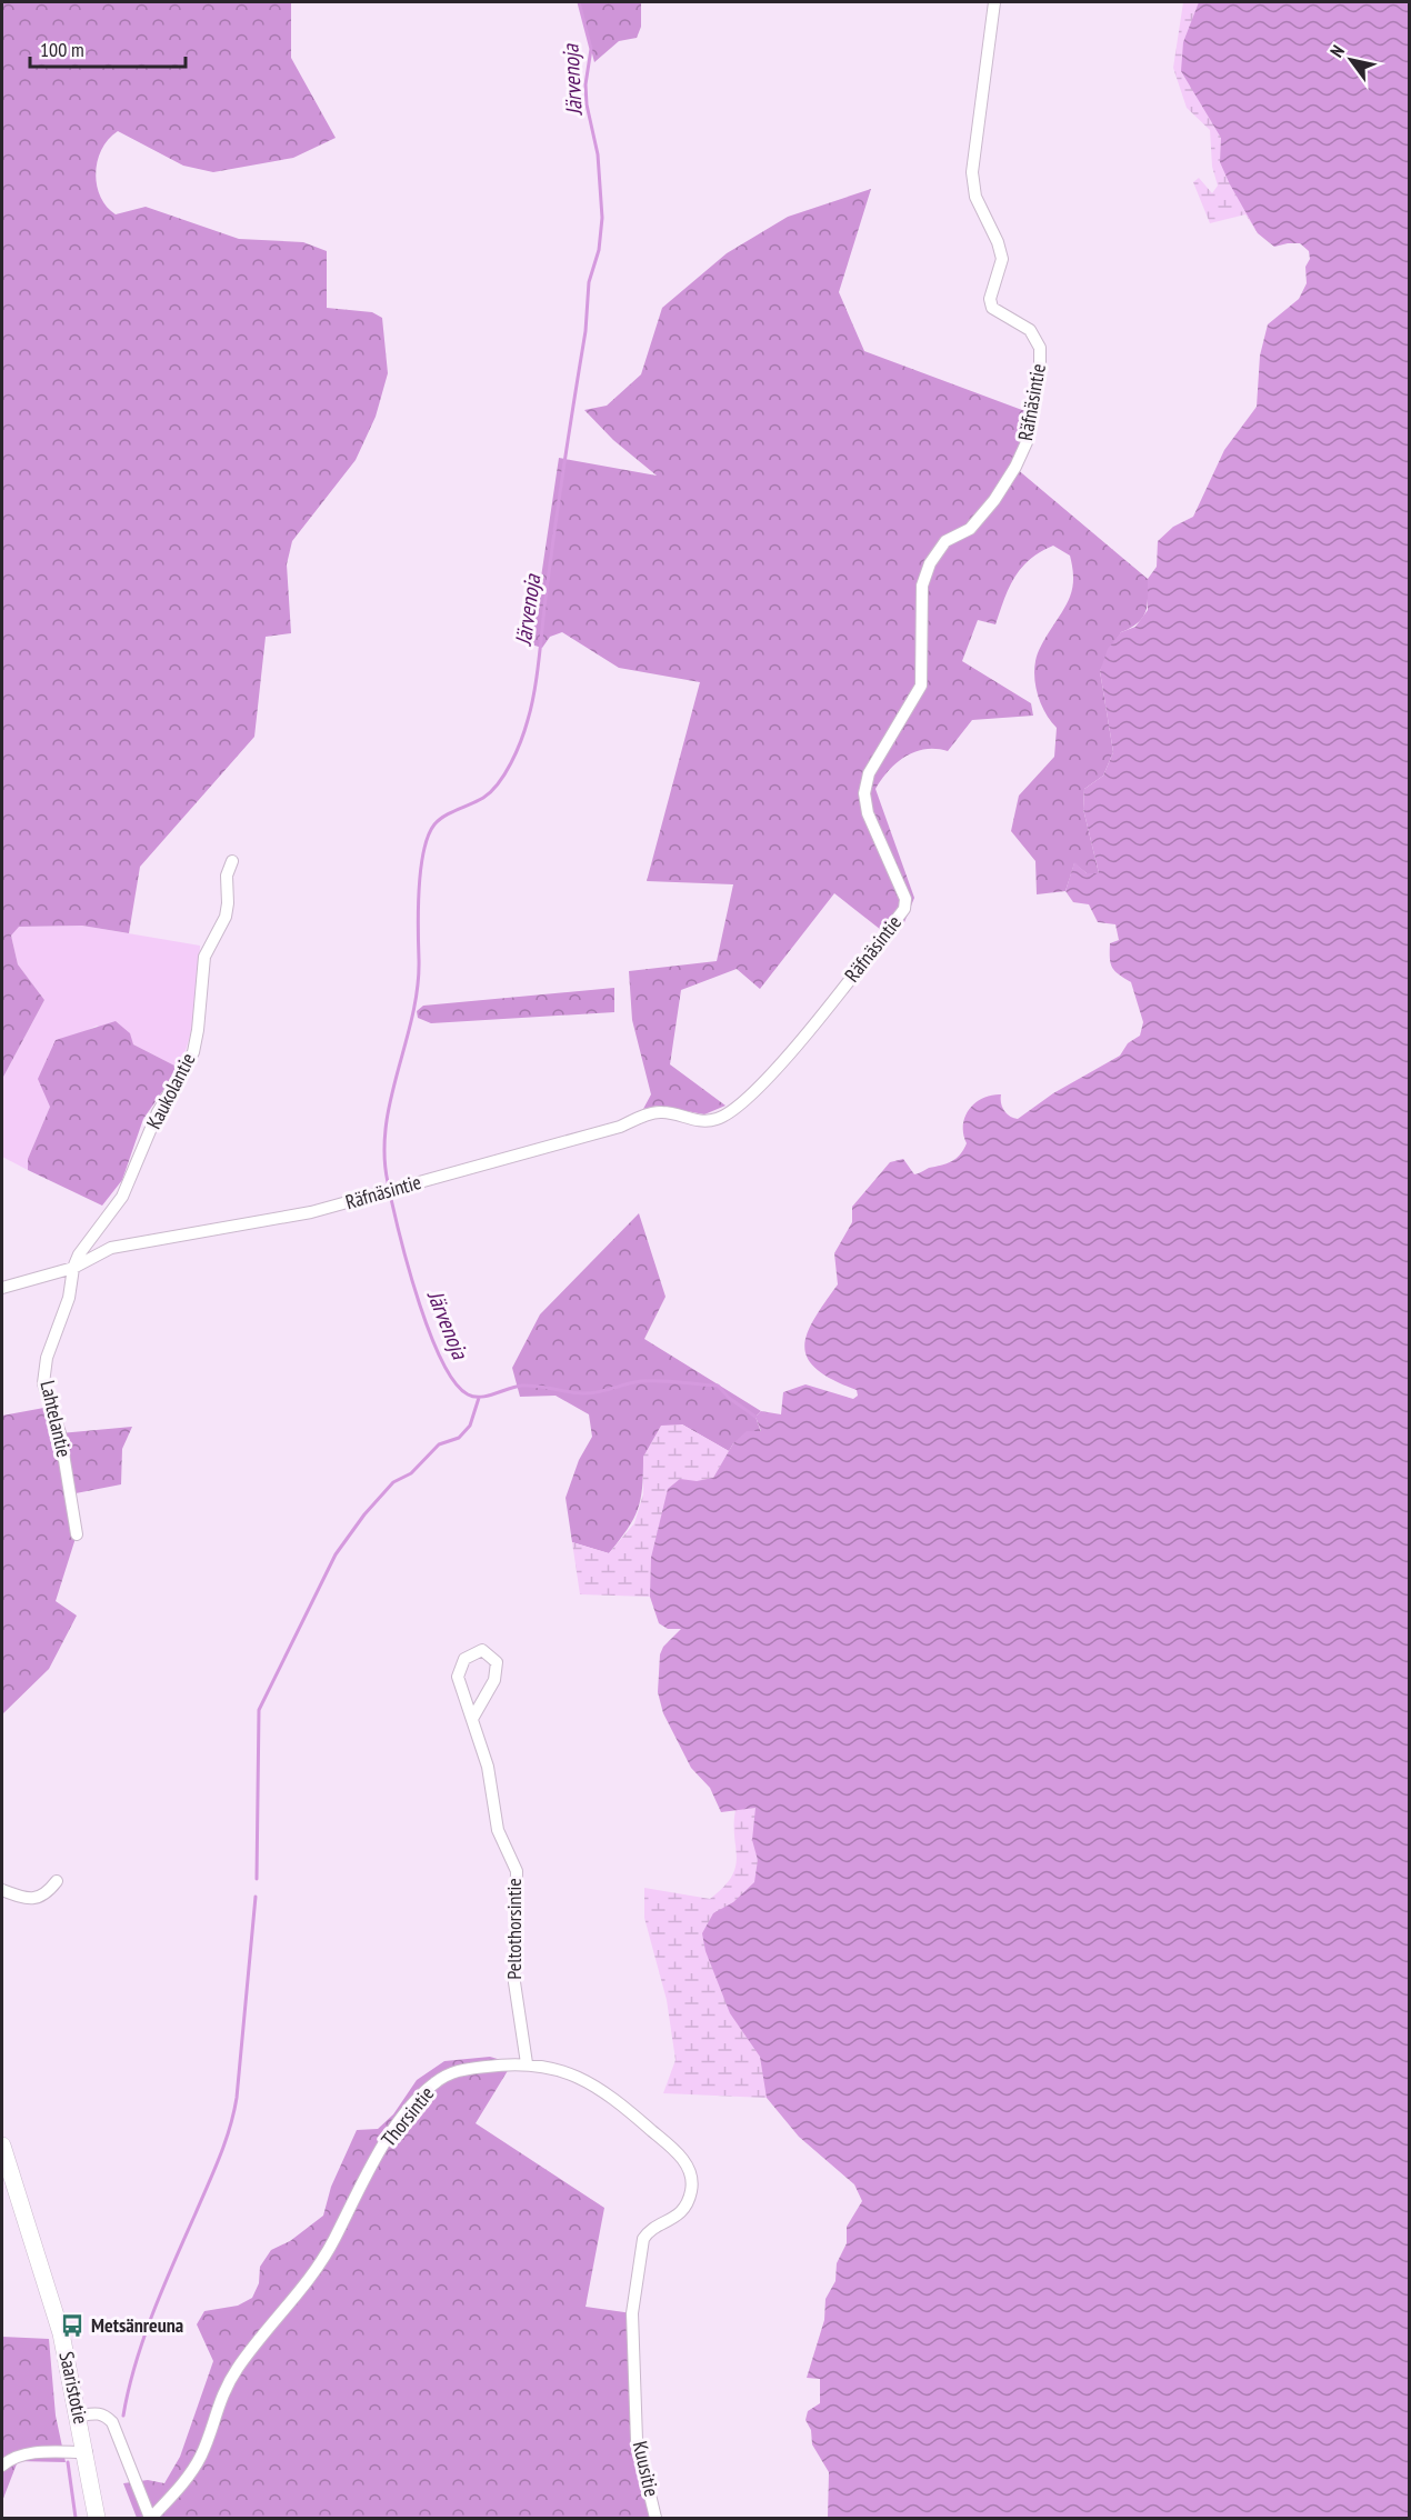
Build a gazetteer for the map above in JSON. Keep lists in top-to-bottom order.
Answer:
{
  "streets": {
    "main road": ["Saaristotie"],
    "street": [
      "Räfnäsintie",
      "Kaukolantie",
      "Lahtelantie",
      "Peltothorsintie",
      "Thorsintie",
      "Kuusitie"
    ]
  },
  "crossings": [
    ["Räfnäsintie", "Kaukolantie"],
    ["Räfnäsintie", "Lahtelantie"],
    ["Kaukolantie", "Lahtelantie"],
    ["Peltothorsintie", "Thorsintie"],
    ["Thorsintie", "Kuusitie"]
  ],
  "water": ["Järvenoja"],
  "places": {
    "bus stop": ["Metsänreuna"]
  },
  "scale_bar": "100 m",
  "north": "top left"
}
